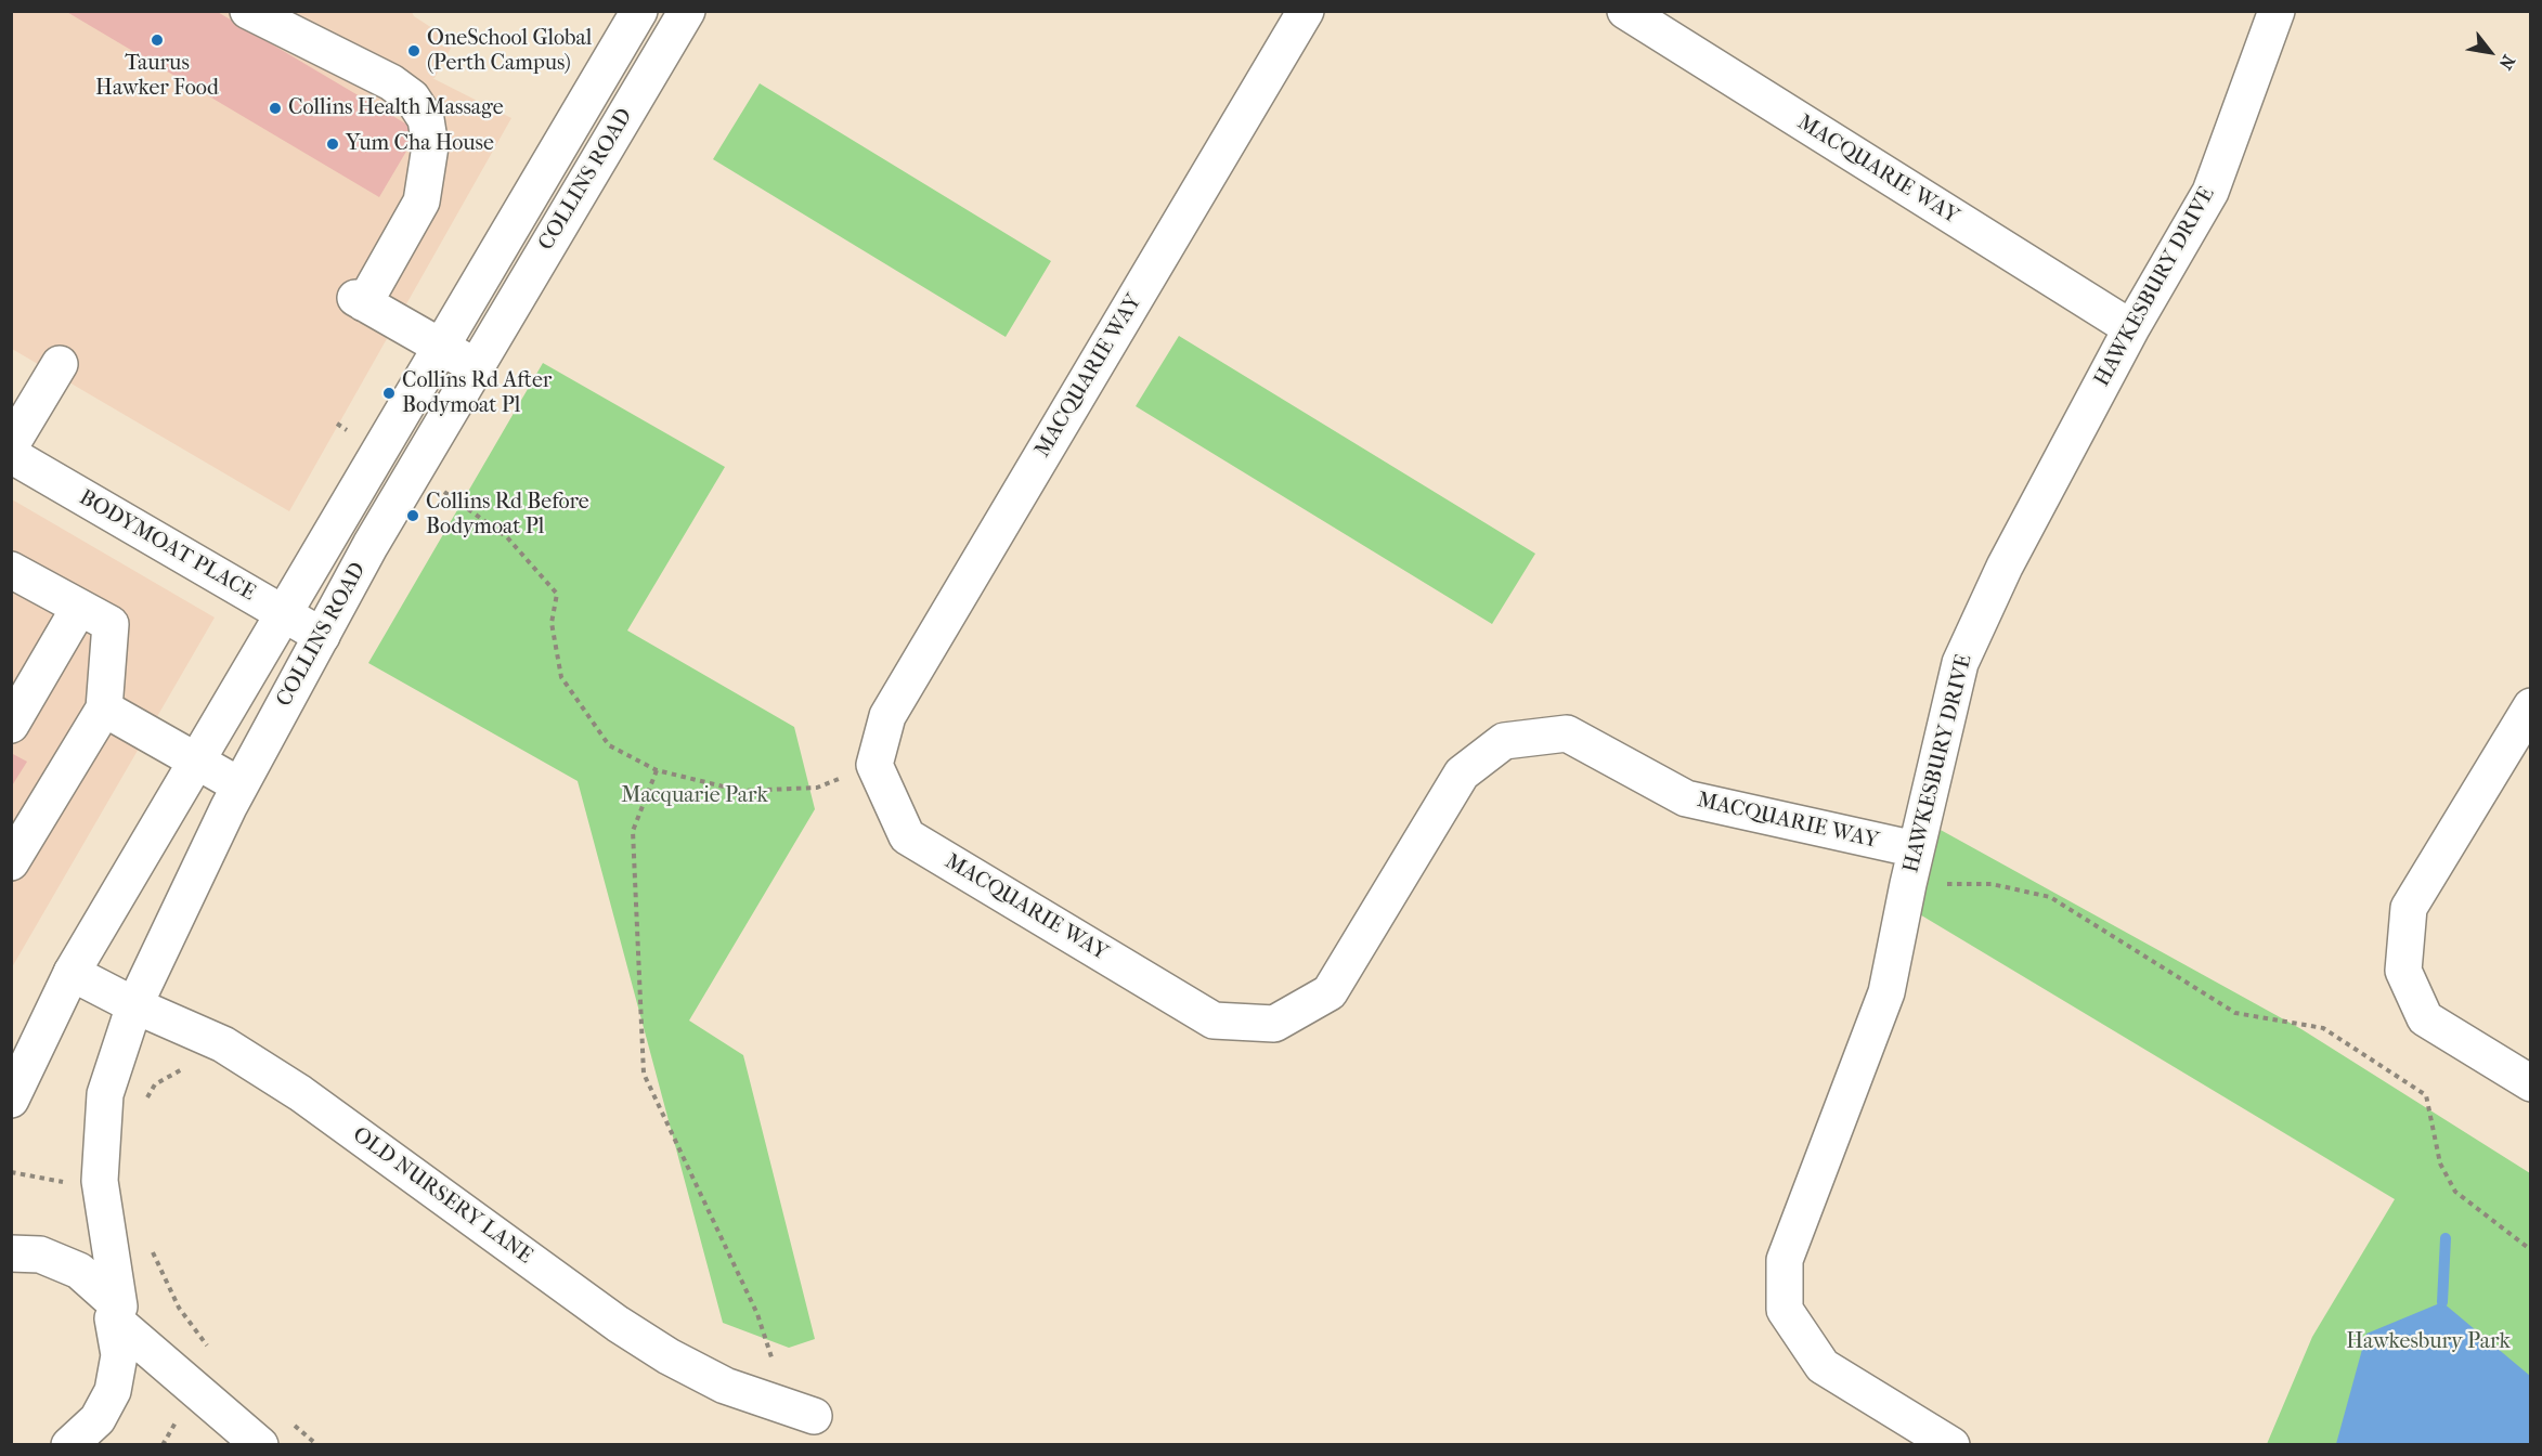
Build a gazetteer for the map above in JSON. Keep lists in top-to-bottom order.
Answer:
{
  "streets": {
    "street": [
      "MACQUARIE WAY",
      "COLLINS ROAD",
      "HAWKESBURY DRIVE",
      "BODYMOAT PLACE",
      "OLD NURSERY LANE"
    ]
  },
  "crossings": [
    ["MACQUARIE WAY", "HAWKESBURY DRIVE"],
    ["COLLINS ROAD", "BODYMOAT PLACE"],
    ["COLLINS ROAD", "OLD NURSERY LANE"]
  ],
  "parks": ["Macquarie Park", "Hawkesbury Park"],
  "places": [
    "Taurus Hawker Food",
    "OneSchool Global (Perth Campus)",
    "Collins Health Massage",
    "Yum Cha House",
    "Collins Rd After Bodymoat Pl",
    "Collins Rd Before Bodymoat Pl"
  ],
  "north": "bottom right"
}
